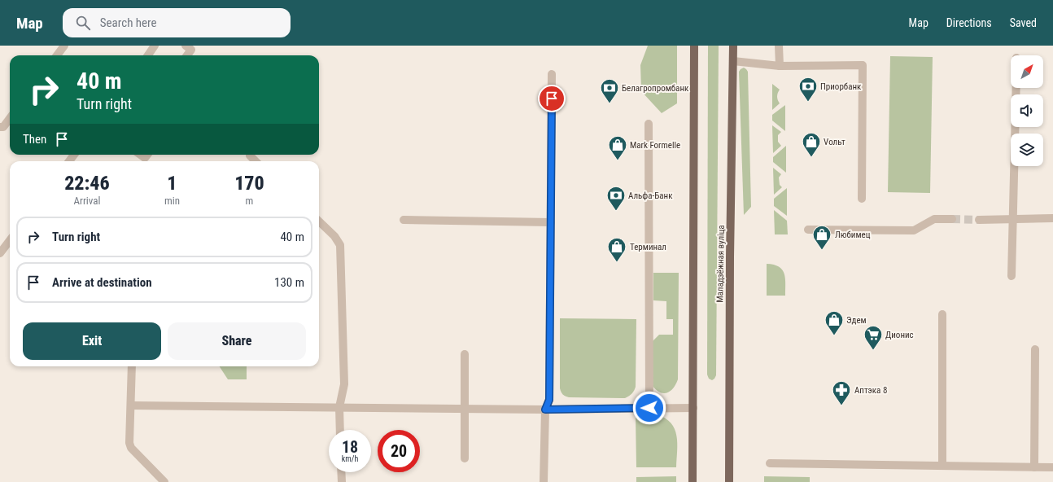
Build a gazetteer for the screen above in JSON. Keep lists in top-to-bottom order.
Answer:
{
  "streets": {
    "main road": ["Маладзёжная вуліца"]
  },
  "places": {
    "bank": ["Приорбанк", "Белагропромбанк", "Альфа-Банк"],
    "shop": [
      "Vольт",
      "Mark Formelle",
      "Любимец",
      "Терминал",
      "Эдем"
    ],
    "supermarket": ["Дионис"],
    "pharmacy": ["Аптэка 8"]
  },
  "north": "top right",
  "page": {
    "header": "Map",
    "search": "Search here",
    "nav": ["Map", "Directions", "Saved"],
    "turn": ["40 m", "Turn right"],
    "then": "Then",
    "eta": [
      "22:46",
      "Arrival",
      "1",
      "min",
      "170",
      "m"
    ],
    "list": [
      {
        "name": "Turn right",
        "value": "40 m"
      },
      {
        "name": "Arrive at destination",
        "value": "130 m"
      }
    ],
    "buttons": ["Exit", "Share"],
    "speed": "18 km/h",
    "limit": "20"
  }
}
